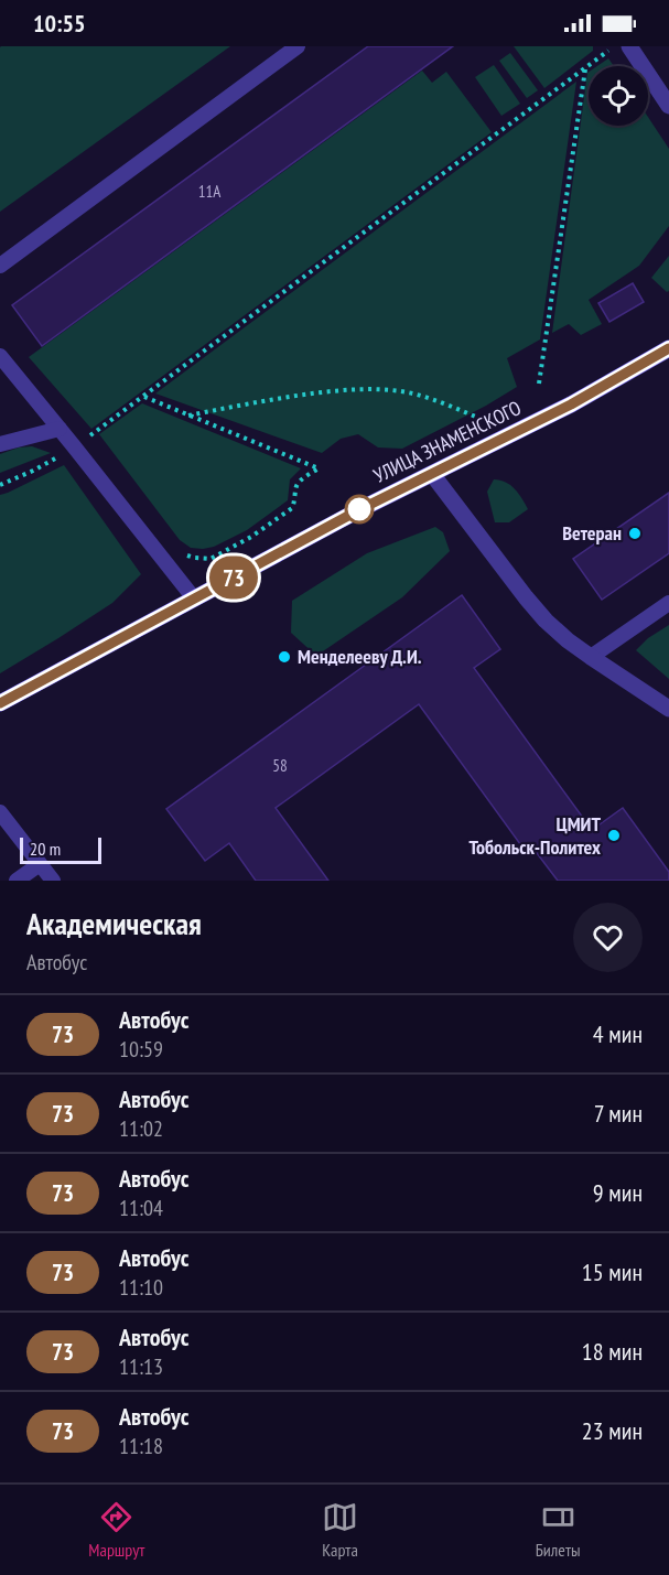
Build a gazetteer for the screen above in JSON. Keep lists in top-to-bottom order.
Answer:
{
  "streets": {
    "main road": ["УЛИЦА ЗНАМЕНСКОГО"]
  },
  "places": ["Ветеран", "Менделееву Д.И.", "ЦМИТ Тобольск-Политех"],
  "lines": ["bus line 73"],
  "house_numbers": ["11А", "58"],
  "scale_bar": "20 m",
  "page": {
    "status": "10:55",
    "on_map": "73",
    "scale": "20 m",
    "heading": ["Академическая", "Автобус"],
    "list": [
      {
        "mark": "73",
        "name": "Автобус",
        "note": "10:59",
        "value": "4 мин"
      },
      {
        "mark": "73",
        "name": "Автобус",
        "note": "11:02",
        "value": "7 мин"
      },
      {
        "mark": "73",
        "name": "Автобус",
        "note": "11:04",
        "value": "9 мин"
      },
      {
        "mark": "73",
        "name": "Автобус",
        "note": "11:10",
        "value": "15 мин"
      },
      {
        "mark": "73",
        "name": "Автобус",
        "note": "11:13",
        "value": "18 мин"
      },
      {
        "mark": "73",
        "name": "Автобус",
        "note": "11:18",
        "value": "23 мин"
      }
    ],
    "tabs": ["Маршрут", "Карта", "Билеты"]
  }
}
